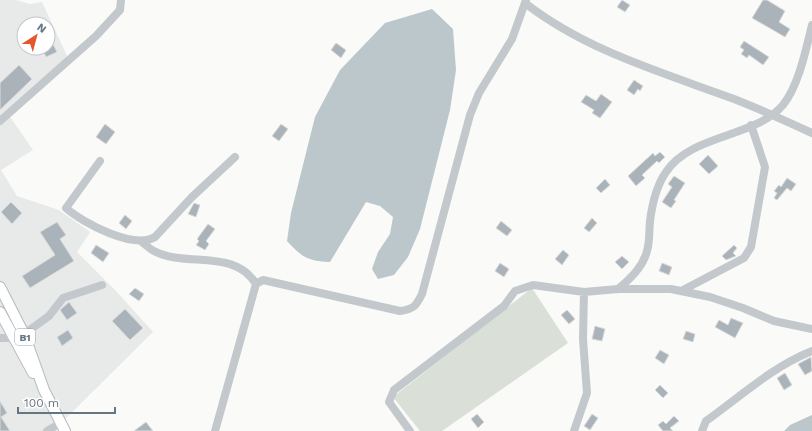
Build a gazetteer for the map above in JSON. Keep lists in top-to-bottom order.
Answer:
{
  "streets": {
    "main road": ["B1"]
  },
  "scale_bar": "100 m",
  "north": "top right"
}
